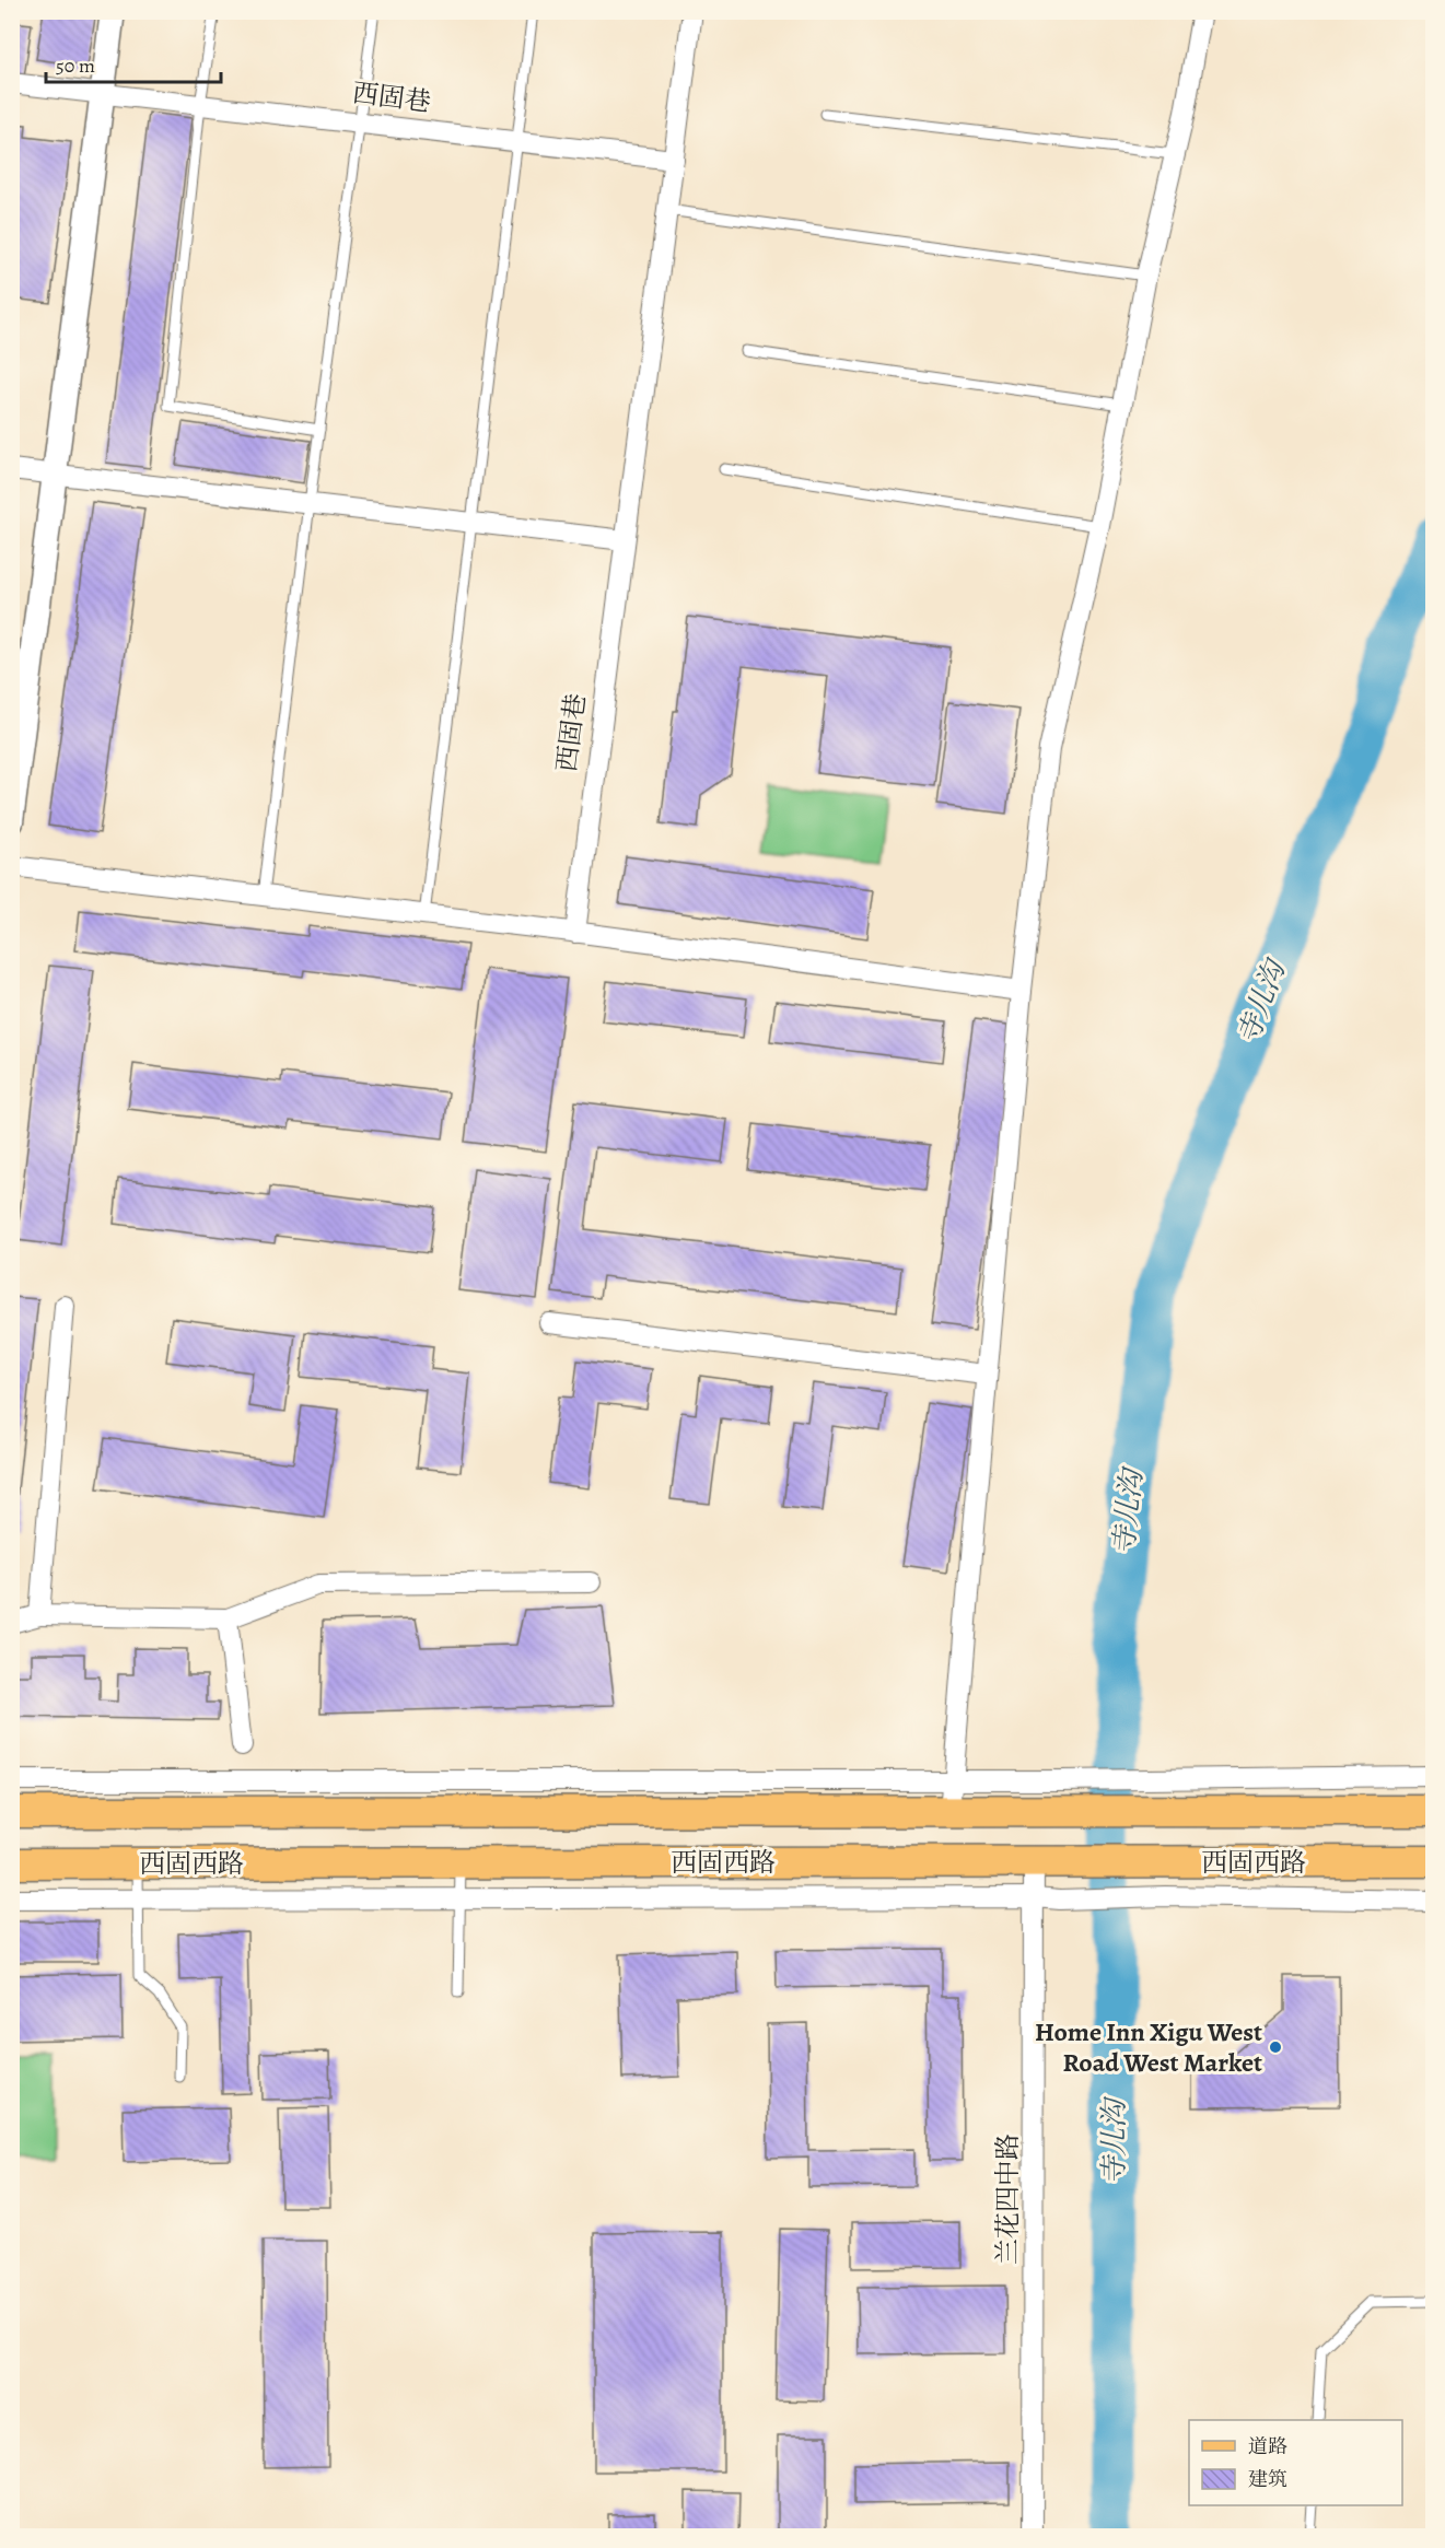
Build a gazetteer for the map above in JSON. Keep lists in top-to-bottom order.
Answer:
{
  "streets": {
    "main road": ["西固西路"],
    "street": ["西固巷", "兰花四中路"]
  },
  "crossings": [
    ["西固西路", "兰花四中路"]
  ],
  "water": ["寺儿沟"],
  "places": ["Home Inn Xigu West Road West Market"],
  "legend": ["道路", "建筑"],
  "scale_bar": "50 m"
}
